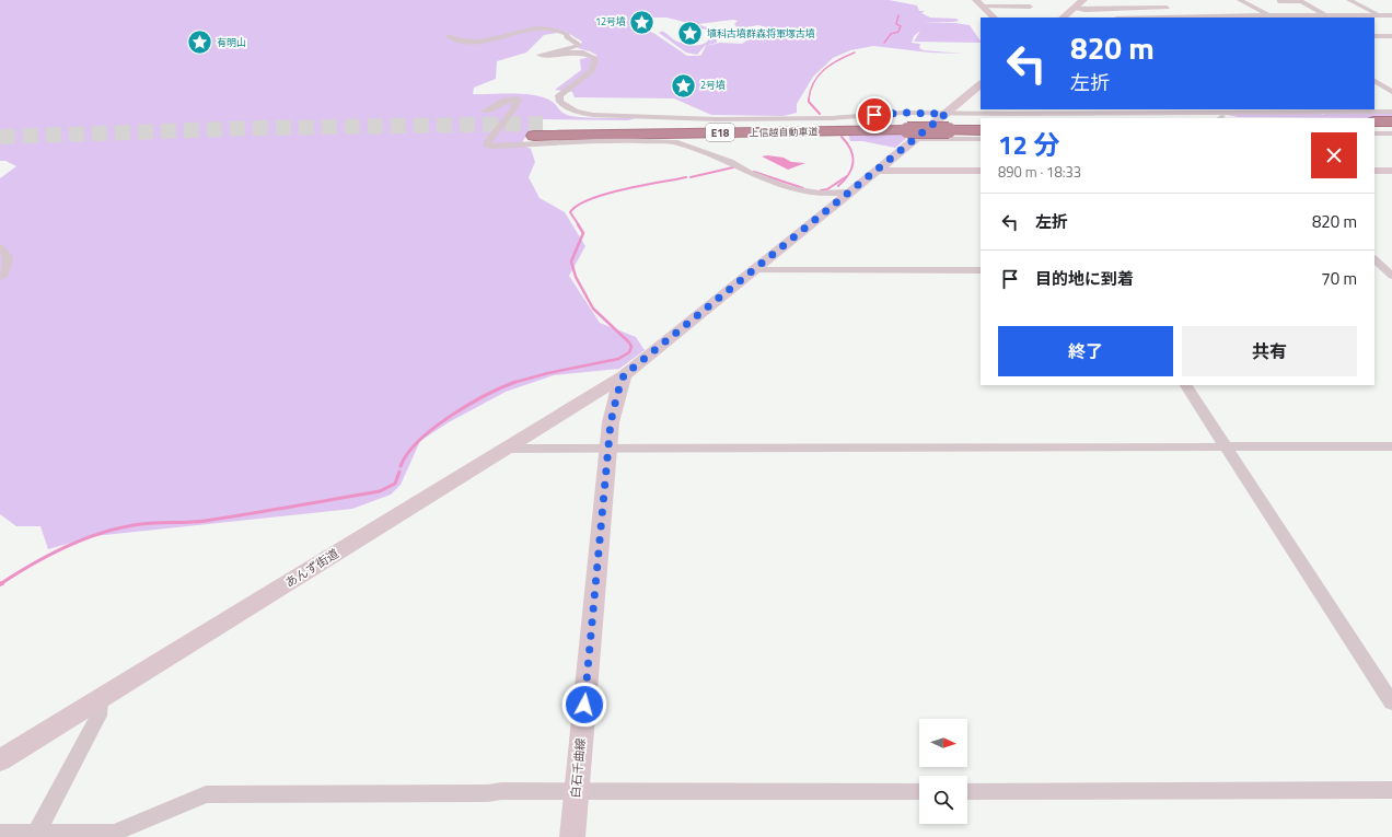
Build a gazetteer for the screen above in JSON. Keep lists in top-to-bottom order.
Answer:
{
  "streets": {
    "highway": ["E18", "上信越自動車道"],
    "main road": ["あんず街道", "白石千曲線"]
  },
  "crossings": [
    ["あんず街道", "白石千曲線"]
  ],
  "places": {
    "place": [
      "12号墳",
      "埴科古墳群森将軍塚古墳",
      "有明山",
      "2号墳"
    ]
  },
  "north": "right",
  "page": {
    "turn": ["820 m", "左折"],
    "heading": ["12 分", "890 m · 18:33"],
    "list": [
      {
        "name": "左折",
        "value": "820 m"
      },
      {
        "name": "目的地に到着",
        "value": "70 m"
      }
    ],
    "buttons": ["終了", "共有"]
  }
}
